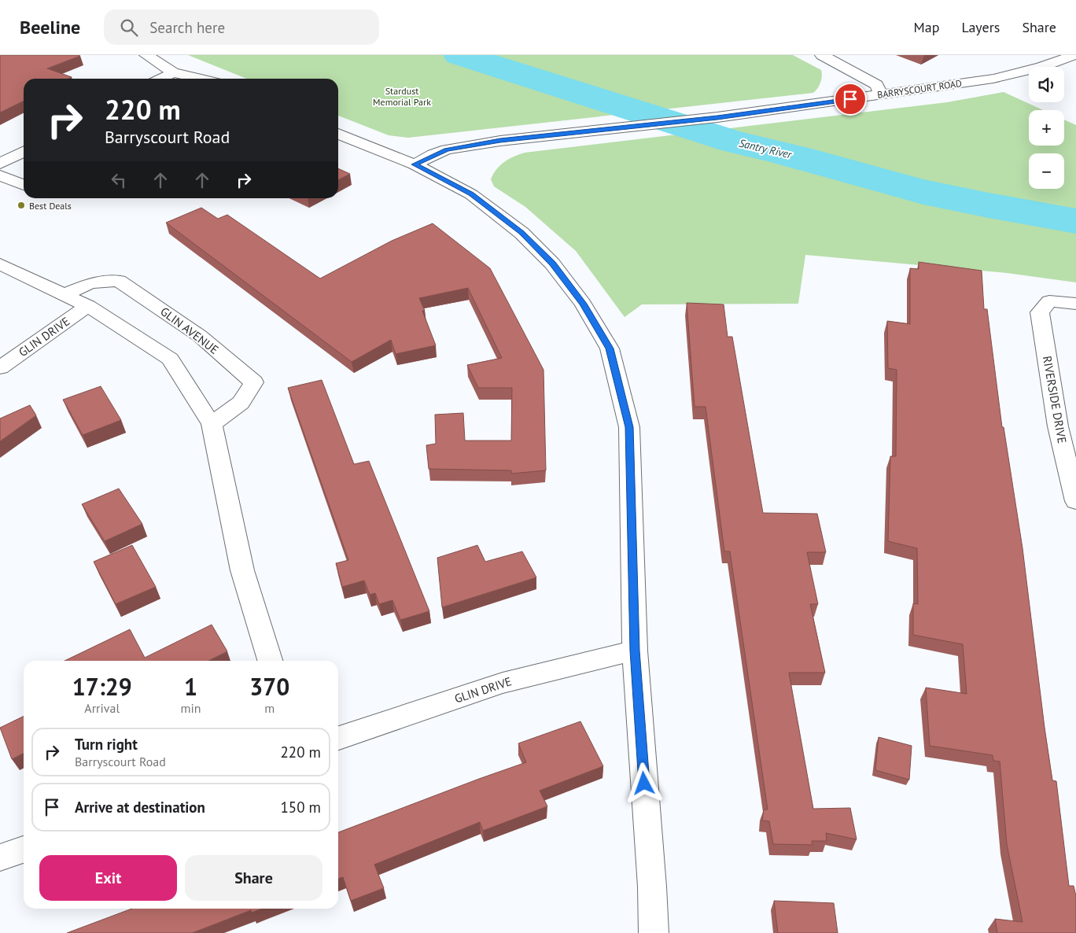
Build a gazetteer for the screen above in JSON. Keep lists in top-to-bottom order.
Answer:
{
  "streets": {
    "street": [
      "BARRYSCOURT ROAD",
      "GLIN AVENUE",
      "GLIN DRIVE",
      "RIVERSIDE DRIVE"
    ]
  },
  "water": ["Santry River"],
  "parks": ["Stardust Memorial Park"],
  "places": ["Best Deals"],
  "page": {
    "header": "Beeline",
    "search": "Search here",
    "nav": ["Map", "Layers", "Share"],
    "map_buttons": ["+", "−"],
    "turn": ["220 m", "Barryscourt Road"],
    "eta": [
      "17:29",
      "Arrival",
      "1",
      "min",
      "370",
      "m"
    ],
    "list": [
      {
        "name": "Turn right",
        "note": "Barryscourt Road",
        "value": "220 m"
      },
      {
        "name": "Arrive at destination",
        "value": "150 m"
      }
    ],
    "buttons": ["Exit", "Share"]
  }
}
